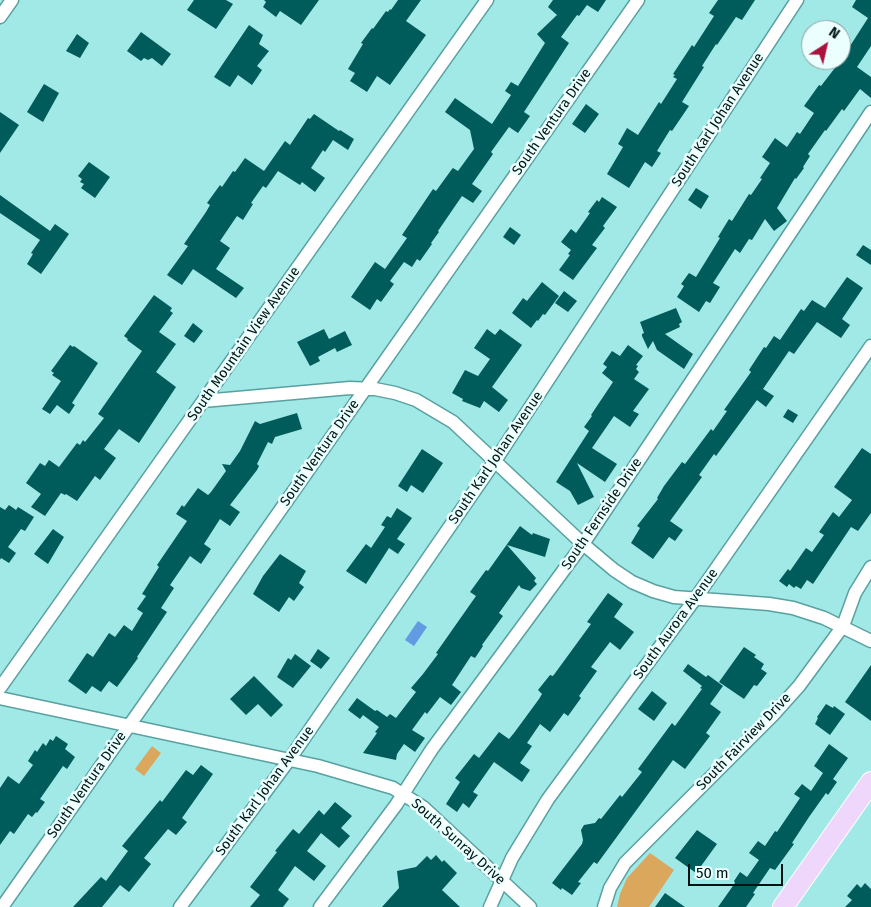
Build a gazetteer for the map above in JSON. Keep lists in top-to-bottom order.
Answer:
{
  "streets": {
    "street": [
      "South Karl Johan Avenue",
      "South Ventura Drive",
      "South Mountain View Avenue",
      "South Fernside Drive",
      "South Aurora Avenue",
      "South Fairview Drive",
      "South Sunray Drive"
    ]
  },
  "crossings": [
    ["South Karl Johan Avenue", "South Sunray Drive"],
    ["South Ventura Drive", "South Sunray Drive"],
    ["South Fernside Drive", "South Sunray Drive"],
    ["South Aurora Avenue", "South Sunray Drive"]
  ],
  "scale_bar": "50 m",
  "north": "top right"
}
